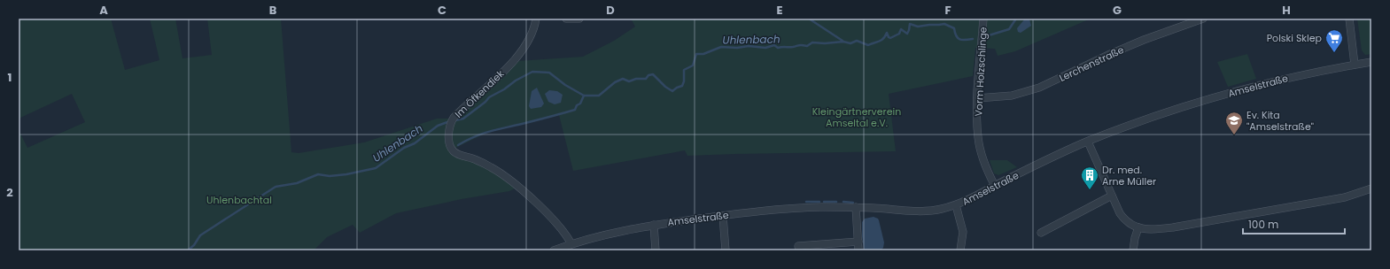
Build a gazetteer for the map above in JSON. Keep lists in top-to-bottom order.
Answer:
{
  "streets": {
    "street": [
      "Lerchenstraße",
      "Vorm Holzschlinge",
      "Amselstraße",
      "Im Öfkendiek"
    ]
  },
  "crossings": [
    ["Lerchenstraße", "Vorm Holzschlinge"],
    ["Vorm Holzschlinge", "Amselstraße"],
    ["Amselstraße", "Im Öfkendiek"]
  ],
  "water": ["Uhlenbach"],
  "parks": ["Kleingärtnerverein Amseltal e.V.", "Uhlenbachtal"],
  "places": {
    "supermarket": ["Polski Sklep"],
    "school or university": ["Ev. Kita \"Amselstraße\""],
    "building": ["Dr. med. Arne Müller"]
  },
  "scale_bar": "100 m",
  "grid": {
    "columns": [
      "A",
      "B",
      "C",
      "D",
      "E",
      "F",
      "G",
      "H"
    ],
    "rows": ["1", "2"]
  }
}
